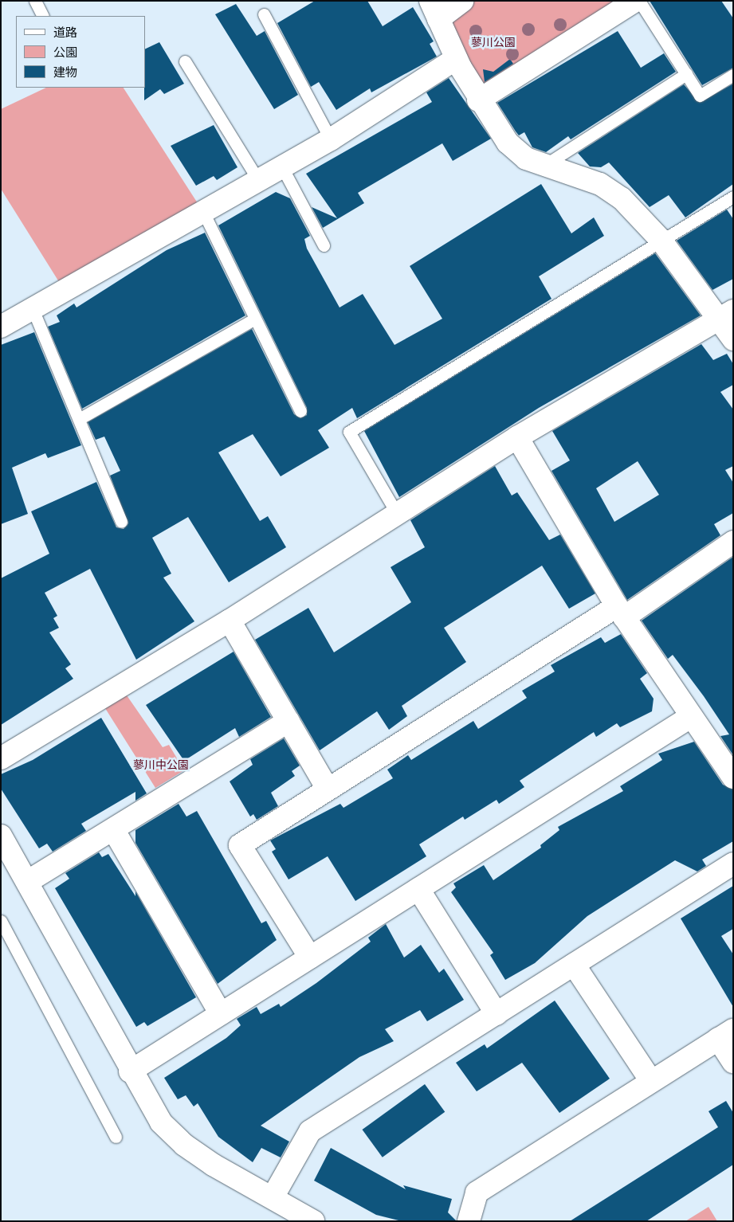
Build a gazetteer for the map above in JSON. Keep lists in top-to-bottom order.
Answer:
{
  "parks": ["蓼川公園", "蓼川中公園"],
  "legend": ["道路", "公園", "建物"]
}
